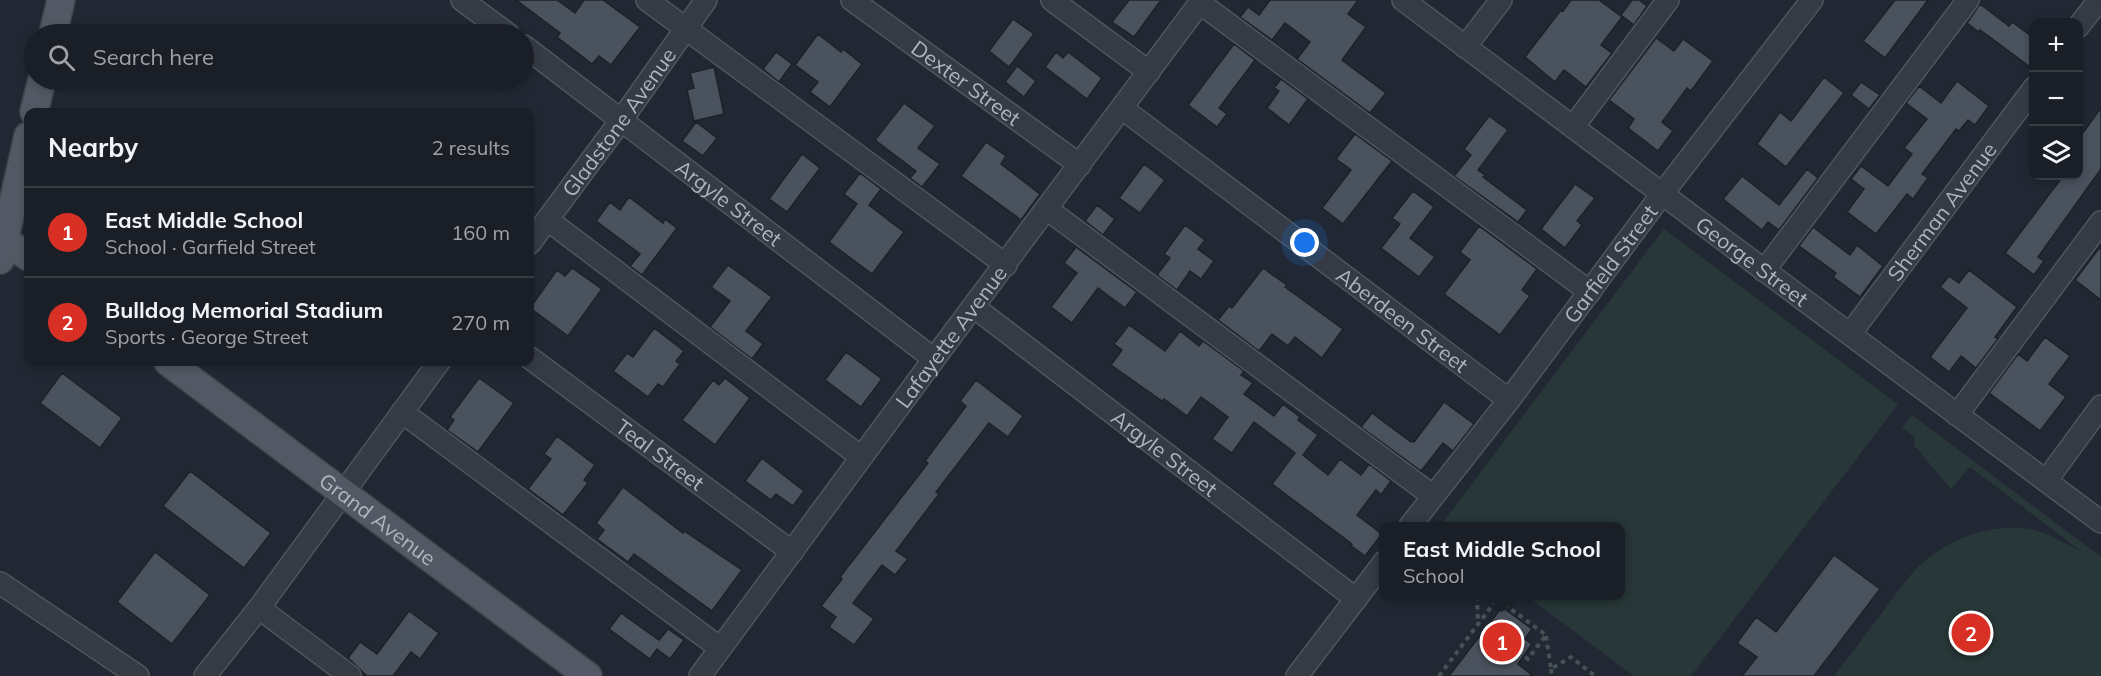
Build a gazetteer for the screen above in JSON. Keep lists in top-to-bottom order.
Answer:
{
  "streets": {
    "main road": ["Grand Avenue"],
    "street": [
      "Dexter Street",
      "Gladstone Avenue",
      "Argyle Street",
      "Sherman Avenue",
      "George Street",
      "Garfield Street",
      "Aberdeen Street",
      "Lafayette Avenue",
      "Teal Street"
    ]
  },
  "crossings": [
    ["Dexter Street", "Lafayette Avenue"],
    ["Gladstone Avenue", "Argyle Street"],
    ["Argyle Street", "Lafayette Avenue"],
    ["Sherman Avenue", "George Street"],
    ["George Street", "Garfield Street"],
    ["Garfield Street", "Aberdeen Street"],
    ["Aberdeen Street", "Lafayette Avenue"],
    ["Lafayette Avenue", "Teal Street"]
  ],
  "page": {
    "map_buttons": ["+", "−"],
    "search": "Search here",
    "heading": ["Nearby", "2 results"],
    "list": [
      {
        "mark": "1",
        "name": "East Middle School",
        "note": "School · Garfield Street",
        "value": "160 m"
      },
      {
        "mark": "2",
        "name": "Bulldog Memorial Stadium",
        "note": "Sports · George Street",
        "value": "270 m"
      }
    ],
    "popup": ["East Middle School", "School"],
    "pins": ["2", "1"]
  }
}
